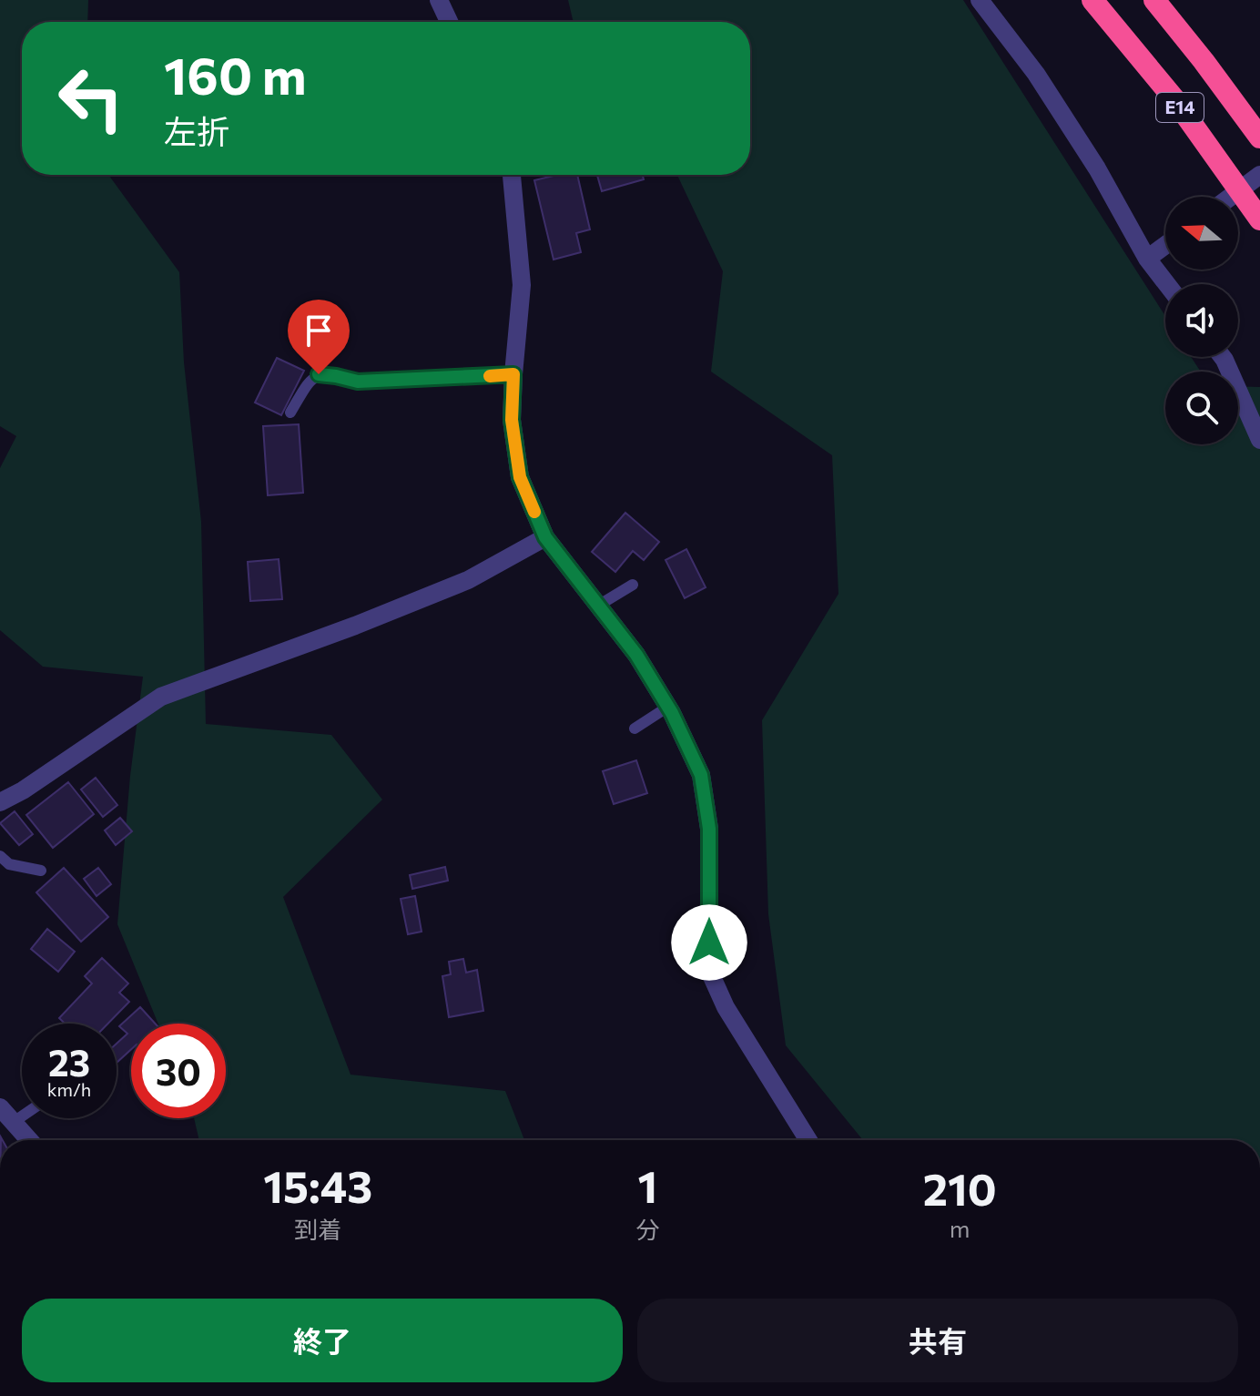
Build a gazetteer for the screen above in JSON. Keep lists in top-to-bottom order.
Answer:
{
  "streets": {
    "highway": ["E14"]
  },
  "north": "left",
  "page": {
    "turn": ["160 m", "左折"],
    "speed": "23 km/h",
    "limit": "30",
    "eta": [
      "15:43",
      "到着",
      "1",
      "分",
      "210",
      "m"
    ],
    "buttons": ["終了", "共有"]
  }
}
